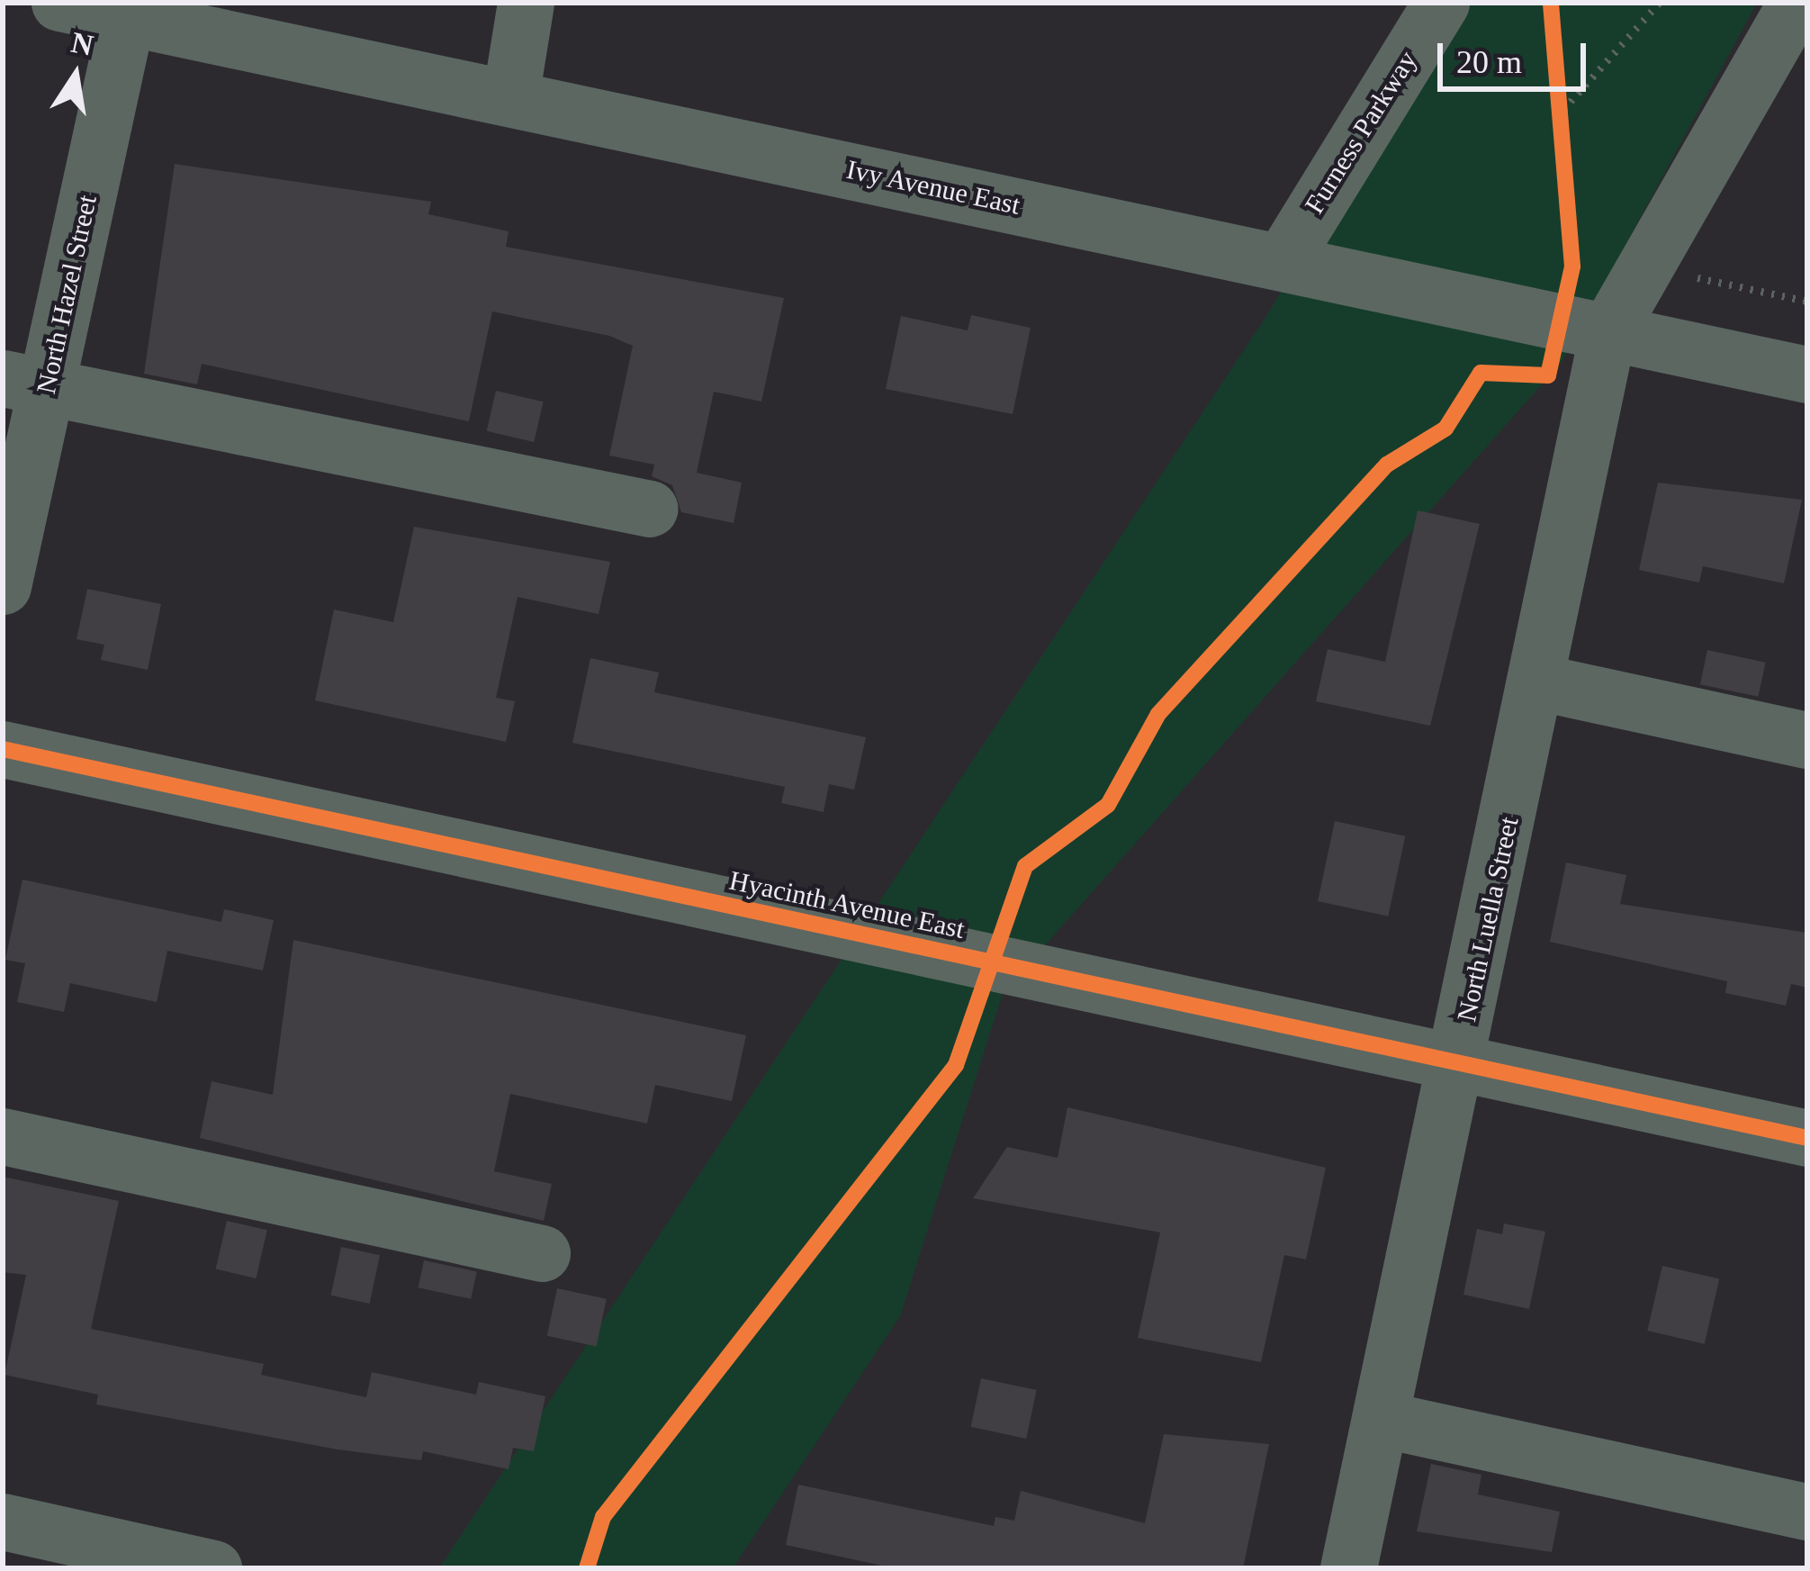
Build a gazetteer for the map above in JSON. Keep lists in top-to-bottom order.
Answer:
{
  "streets": {
    "street": [
      "Furness Parkway",
      "Ivy Avenue East",
      "North Hazel Street",
      "Hyacinth Avenue East",
      "North Luella Street"
    ]
  },
  "crossings": [
    ["Furness Parkway", "Ivy Avenue East"],
    ["Ivy Avenue East", "North Hazel Street"],
    ["Ivy Avenue East", "North Luella Street"],
    ["Hyacinth Avenue East", "North Luella Street"]
  ],
  "scale_bar": "20 m",
  "north": "top"
}
